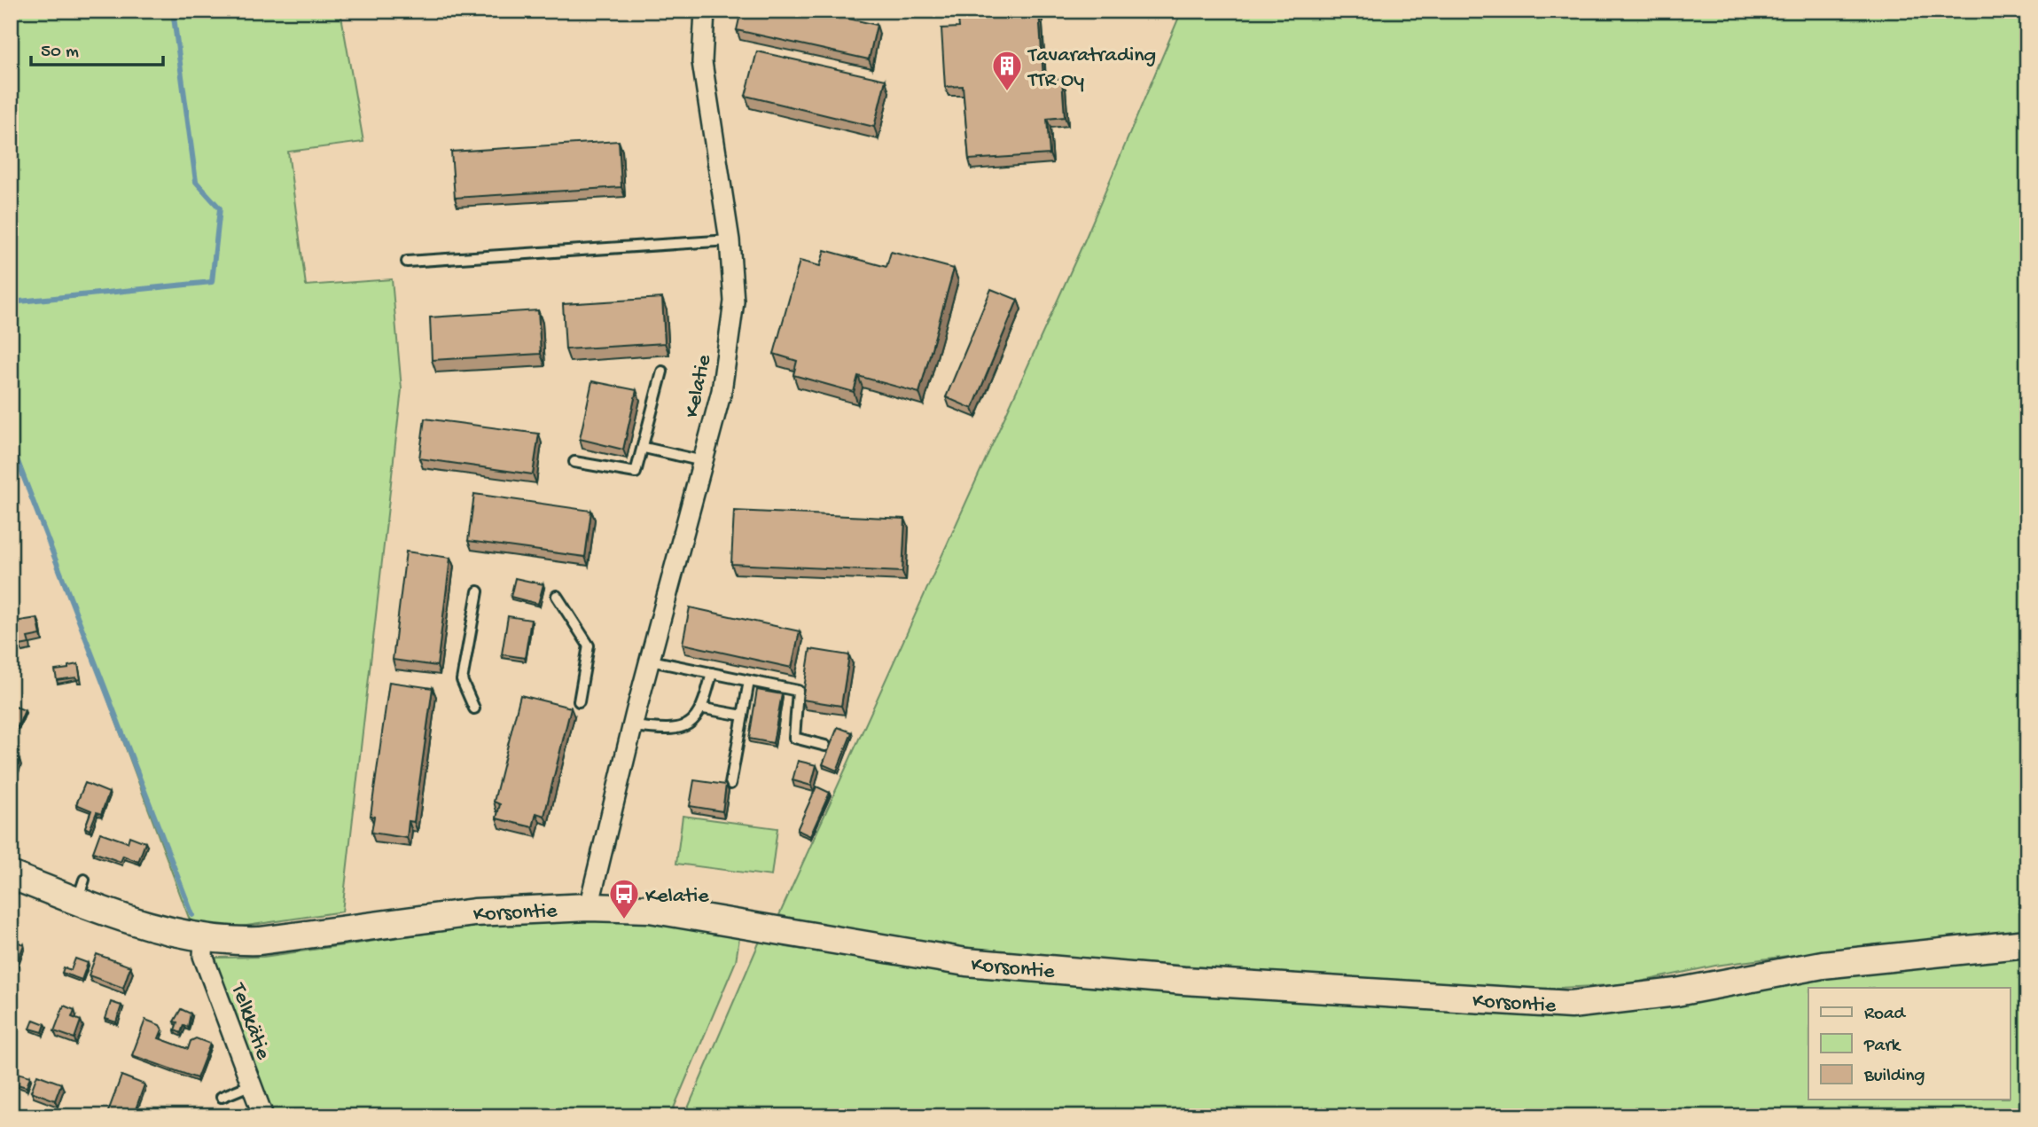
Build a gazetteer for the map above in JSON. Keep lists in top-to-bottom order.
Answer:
{
  "streets": {
    "main road": ["Korsontie"],
    "street": ["Kelatie", "Telkkätie"]
  },
  "crossings": [
    ["Kelatie", "Korsontie"],
    ["Korsontie", "Telkkätie"]
  ],
  "places": {
    "building": ["Tavaratrading TTR Oy"],
    "bus stop": ["Kelatie"]
  },
  "legend": ["Road", "Park", "Building"],
  "scale_bar": "50 m"
}
